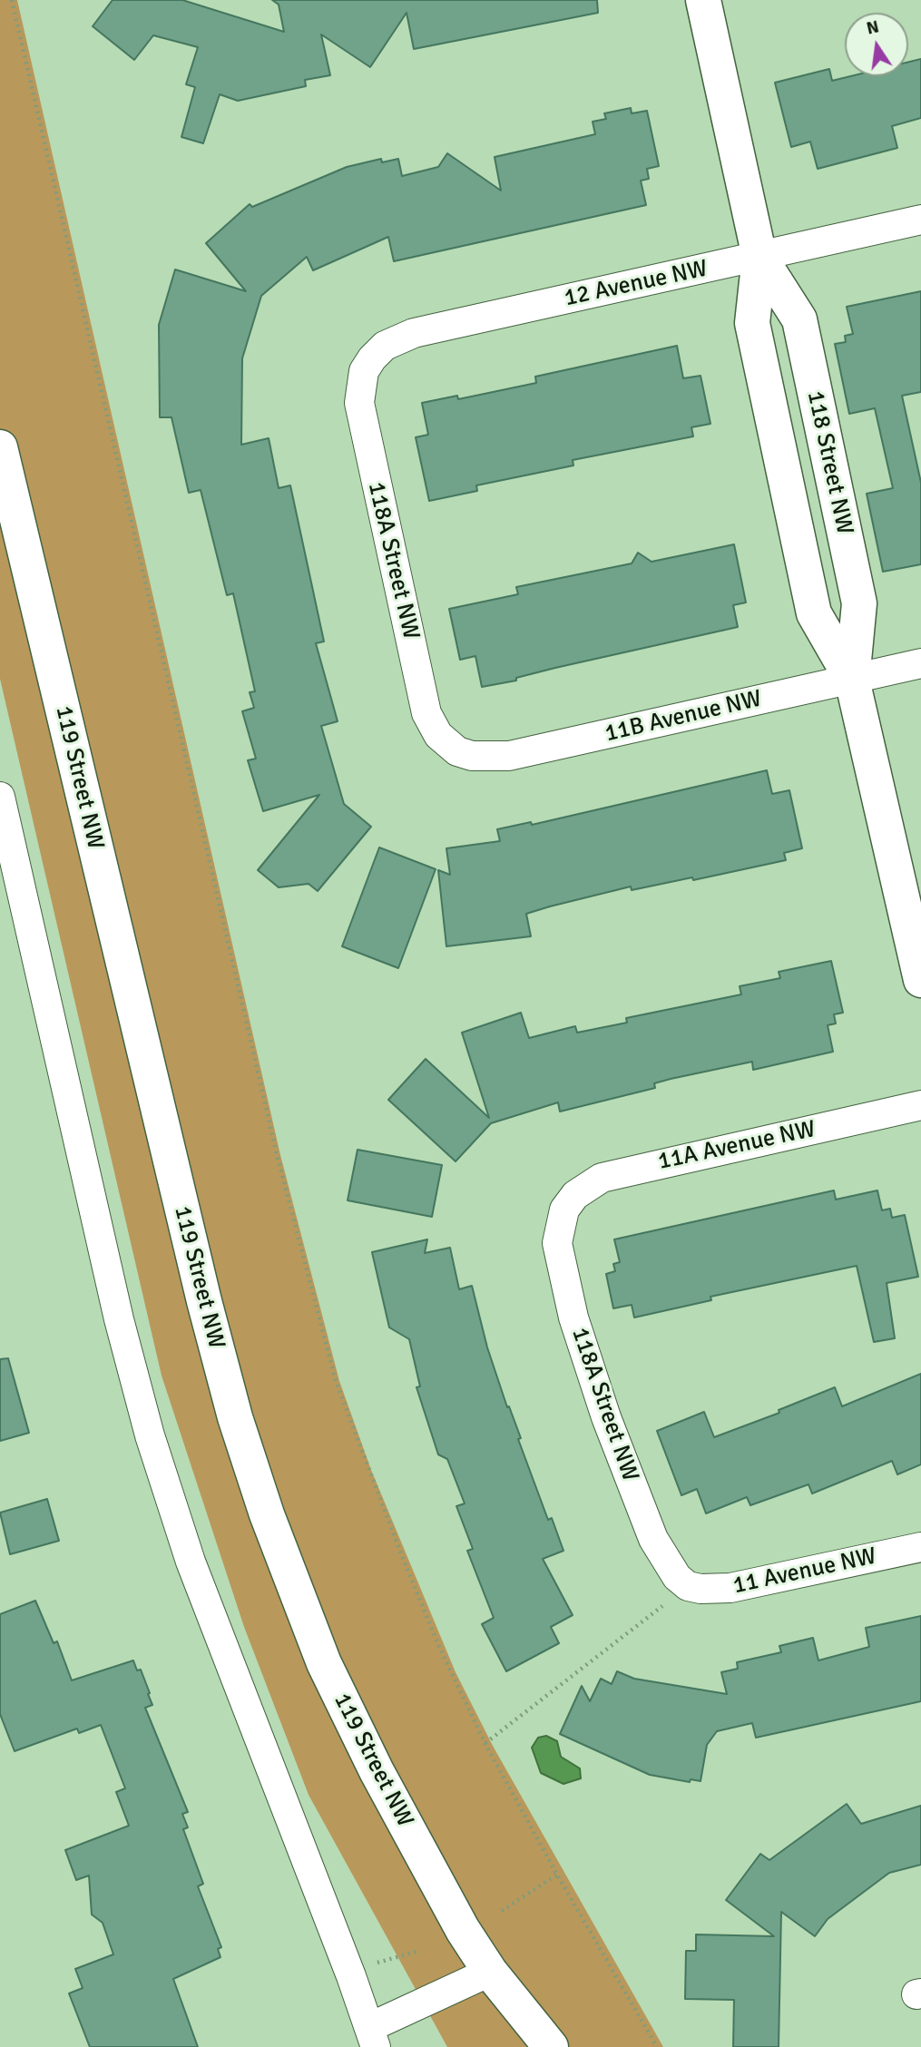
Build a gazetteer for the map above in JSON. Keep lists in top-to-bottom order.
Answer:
{
  "streets": {
    "street": [
      "12 Avenue NW",
      "118 Street NW",
      "118A Street NW",
      "11B Avenue NW",
      "119 Street NW",
      "11A Avenue NW",
      "11 Avenue NW"
    ]
  },
  "crossings": [
    ["12 Avenue NW", "118 Street NW"],
    ["12 Avenue NW", "118A Street NW"],
    ["118 Street NW", "11B Avenue NW"],
    ["118A Street NW", "11B Avenue NW"],
    ["118A Street NW", "11A Avenue NW"],
    ["118A Street NW", "11 Avenue NW"]
  ],
  "north": "top"
}
